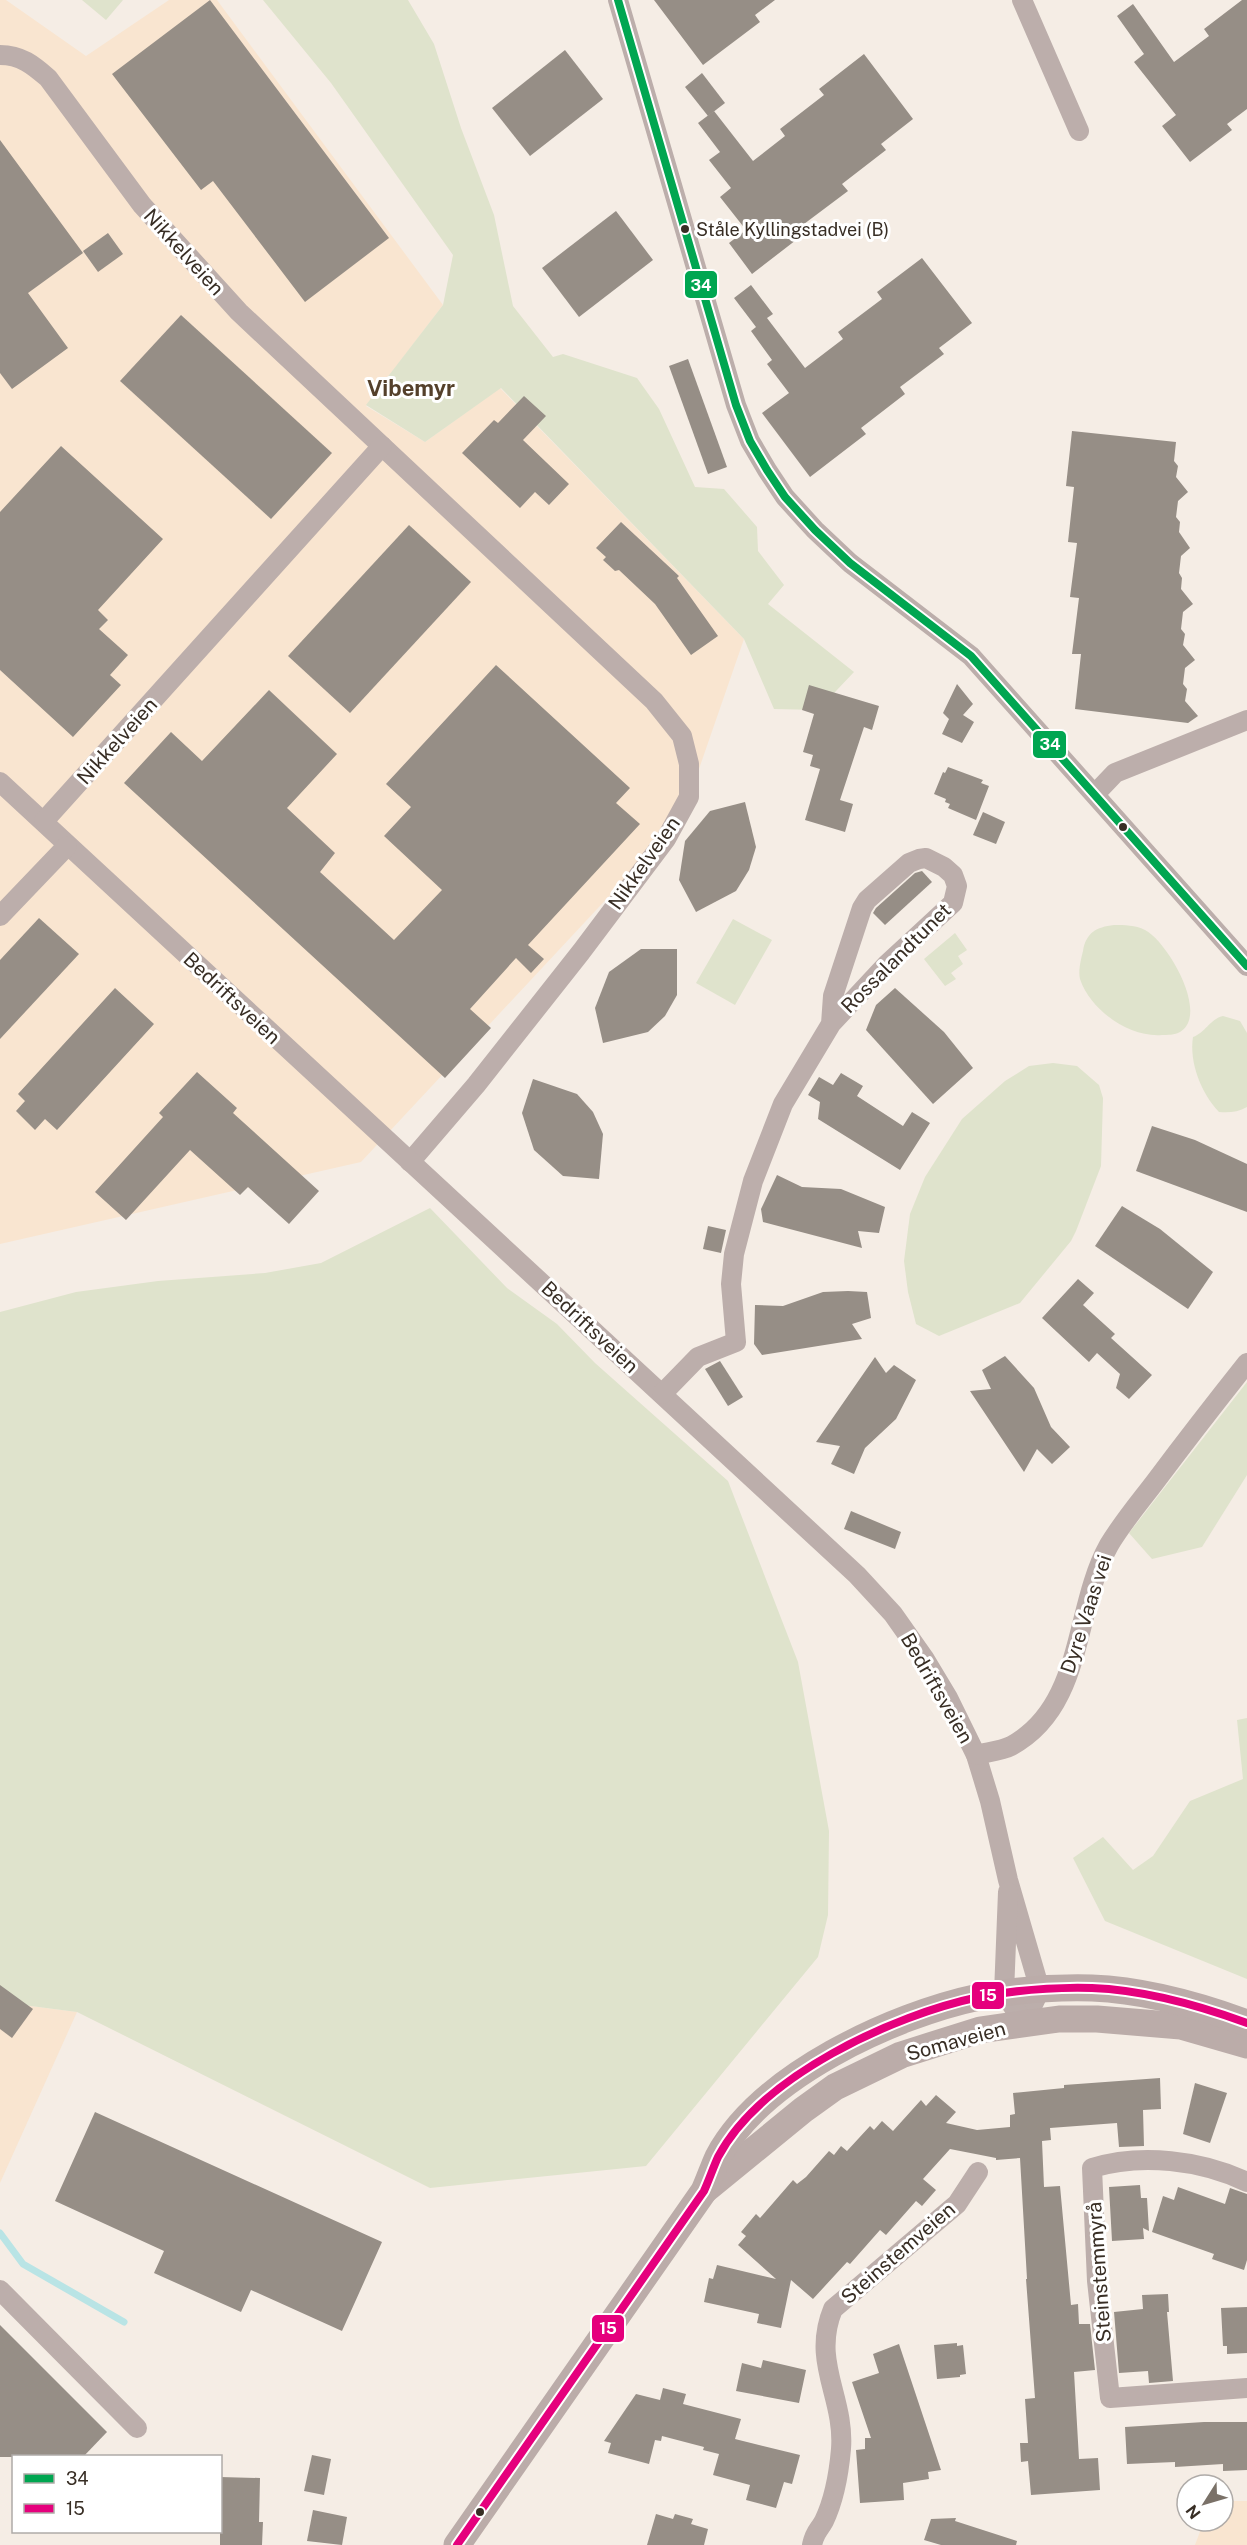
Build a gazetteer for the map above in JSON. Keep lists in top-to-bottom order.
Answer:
{
  "streets": {
    "main road": ["Somaveien"],
    "street": [
      "Nikkelveien",
      "Rossalandtunet",
      "Bedriftsveien",
      "Dyre Vaas vei",
      "Steinstemveien",
      "Steinstemmyrå"
    ]
  },
  "crossings": [
    ["Nikkelveien", "Bedriftsveien"],
    ["Rossalandtunet", "Bedriftsveien"],
    ["Bedriftsveien", "Dyre Vaas vei"],
    ["Bedriftsveien", "Somaveien"]
  ],
  "districts": ["Vibemyr"],
  "places": ["Ståle Kyllingstadvei (B)"],
  "lines": ["transit line 34", "transit line 15"],
  "legend": ["34", "15"],
  "north": "bottom left"
}
